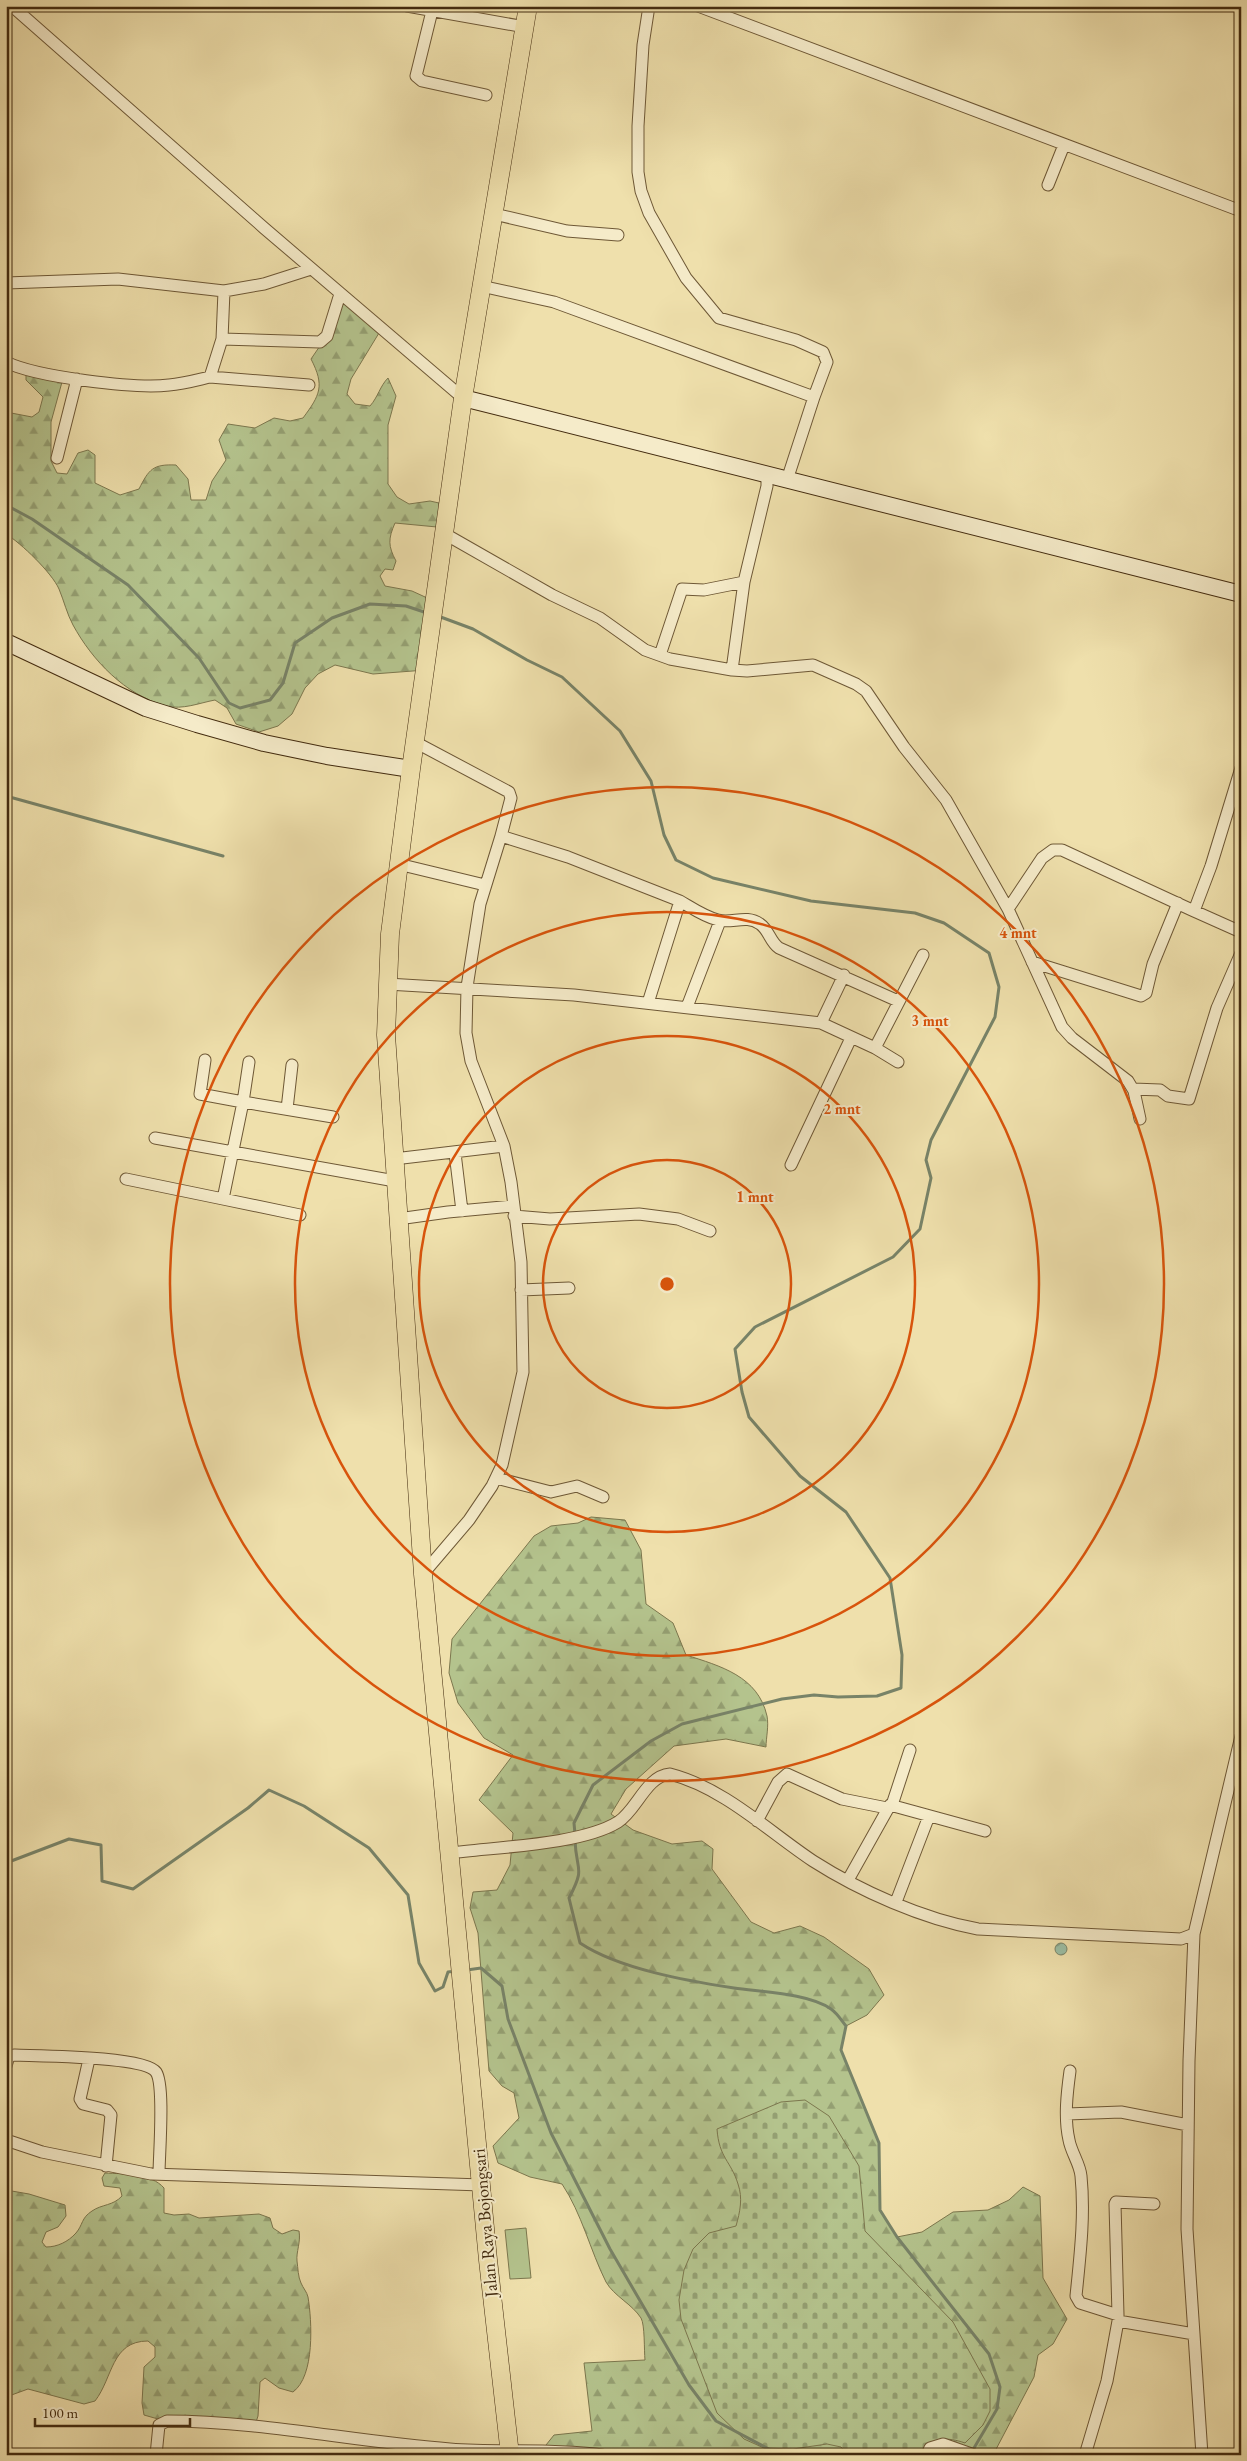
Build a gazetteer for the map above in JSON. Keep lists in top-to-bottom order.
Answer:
{
  "streets": {
    "main road": ["Jalan Raya Bojongsari"]
  },
  "scale_bar": "100 m",
  "rings": [
    "4 mnt",
    "3 mnt",
    "2 mnt",
    "1 mnt"
  ]
}
